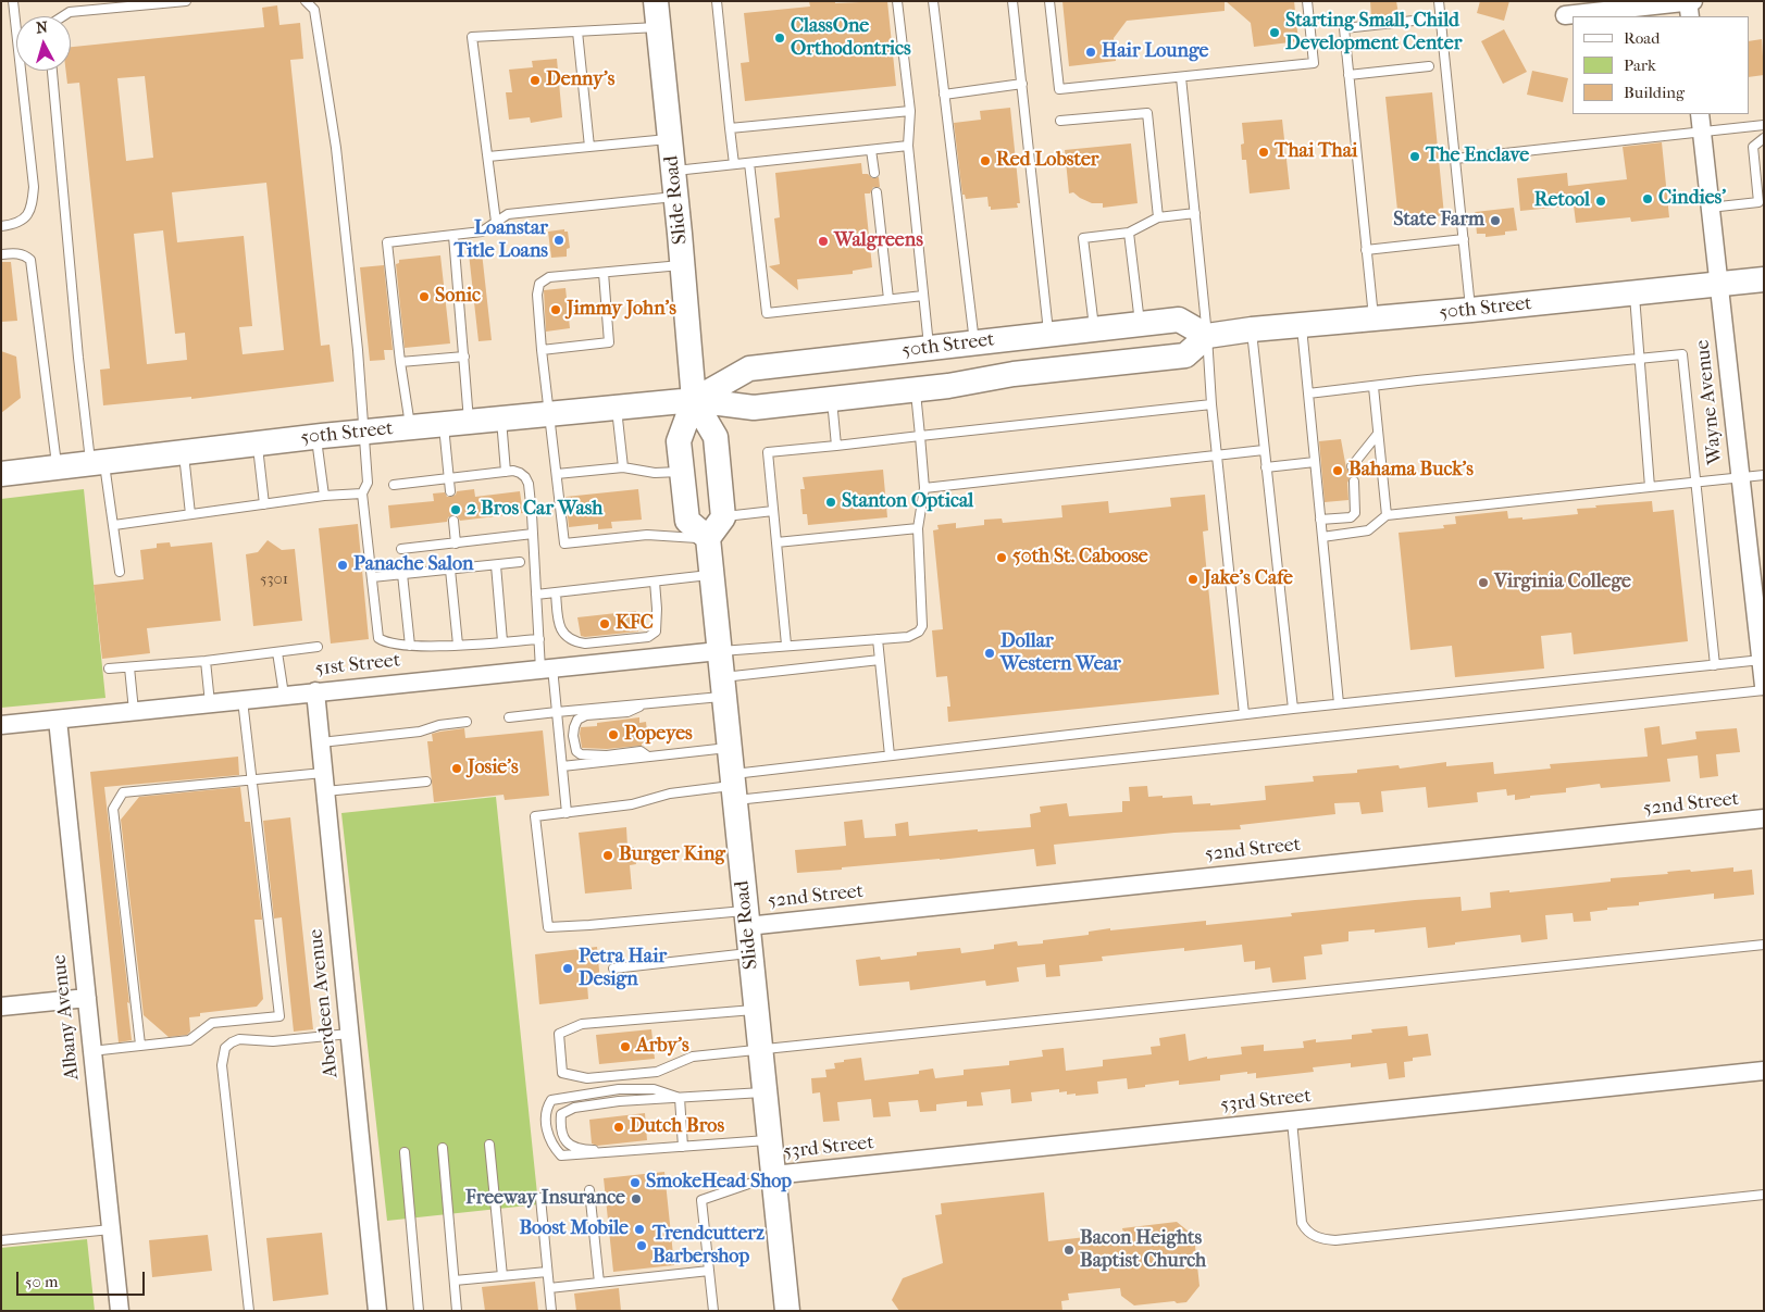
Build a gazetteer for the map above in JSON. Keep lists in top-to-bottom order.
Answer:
{
  "streets": {
    "main road": ["Slide Road", "50th Street"],
    "street": [
      "Wayne Avenue",
      "51st Street",
      "52nd Street",
      "Aberdeen Avenue",
      "Albany Avenue",
      "53rd Street"
    ]
  },
  "crossings": [
    ["Slide Road", "50th Street"],
    ["Slide Road", "51st Street"],
    ["Slide Road", "52nd Street"],
    ["Slide Road", "53rd Street"],
    ["50th Street", "Wayne Avenue"],
    ["51st Street", "Aberdeen Avenue"],
    ["51st Street", "Albany Avenue"]
  ],
  "places": [
    "Starting Small, Child Development Center",
    "ClassOne Orthodontrics",
    "Hair Lounge",
    "Denny's",
    "Thai Thai",
    "The Enclave",
    "Red Lobster",
    "Cindies'",
    "Retool",
    "State Farm",
    "Loanstar Title Loans",
    "Walgreens",
    "Sonic",
    "Jimmy John's",
    "Bahama Buck's",
    "Stanton Optical",
    "2 Bros Car Wash",
    "50th St. Caboose",
    "Panache Salon",
    "Jake's Cafe",
    "Virginia College",
    "KFC",
    "Dollar Western Wear",
    "Popeyes",
    "Josie's",
    "Burger King",
    "Petra Hair Design",
    "Arby's",
    "Dutch Bros",
    "SmokeHead Shop",
    "Freeway Insurance",
    "Boost Mobile",
    "Trendcutterz Barbershop",
    "Bacon Heights Baptist Church"
  ],
  "house_numbers": ["5301"],
  "legend": ["Road", "Park", "Building"],
  "scale_bar": "50 m",
  "north": "top"
}
